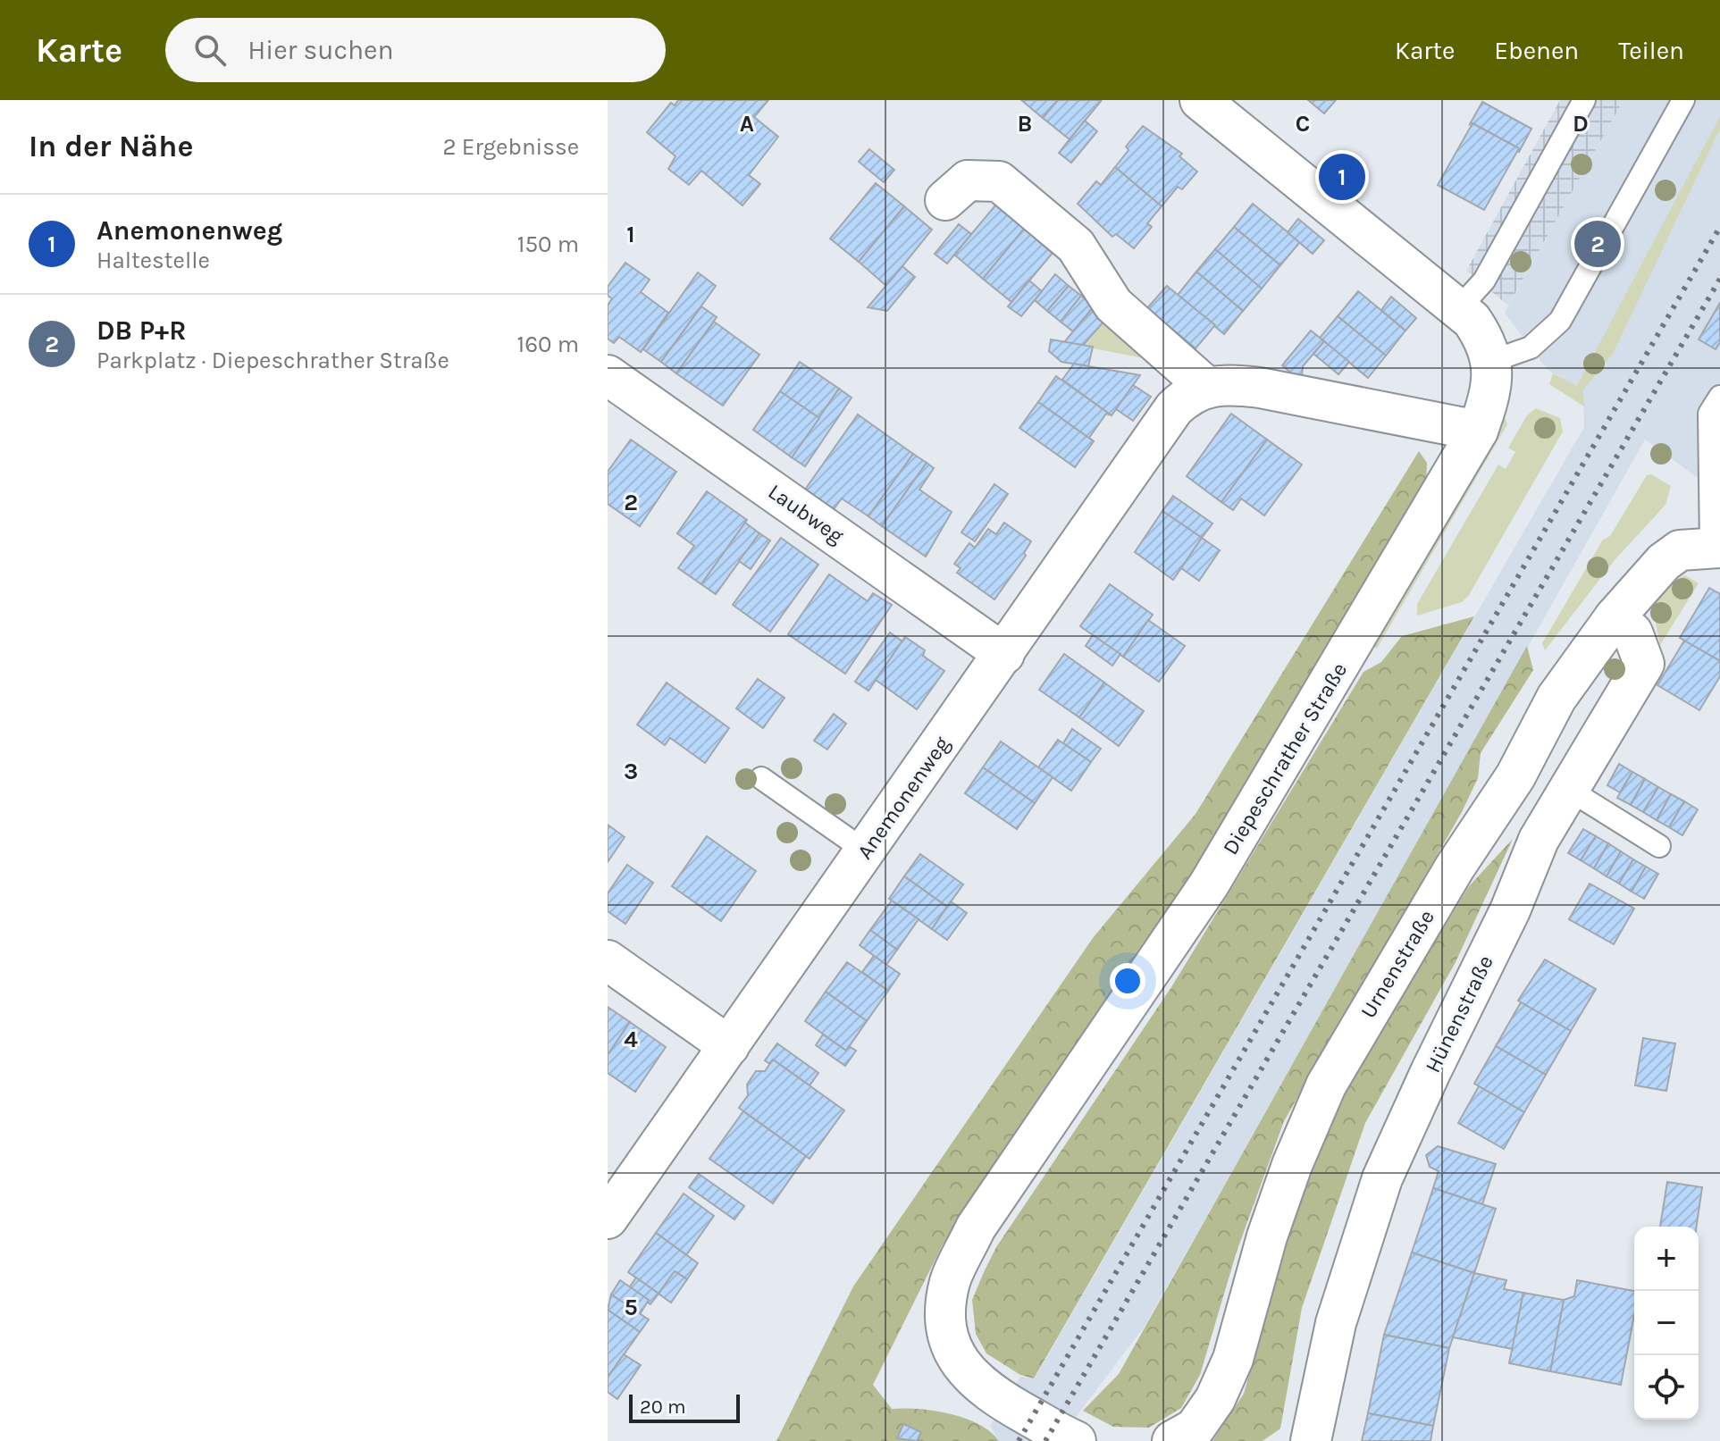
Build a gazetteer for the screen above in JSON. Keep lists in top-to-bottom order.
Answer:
{
  "streets": {
    "street": [
      "Laubweg",
      "Diepeschrather Straße",
      "Anemonenweg",
      "Urnenstraße",
      "Hünenstraße"
    ]
  },
  "crossings": [
    ["Laubweg", "Anemonenweg"],
    ["Urnenstraße", "Hünenstraße"]
  ],
  "scale_bar": "20 m",
  "page": {
    "header": "Karte",
    "search": "Hier suchen",
    "nav": ["Karte", "Ebenen", "Teilen"],
    "heading": ["In der Nähe", "2 Ergebnisse"],
    "pins": ["1", "2"],
    "list": [
      {
        "mark": "1",
        "name": "Anemonenweg",
        "note": "Haltestelle",
        "value": "150 m"
      },
      {
        "mark": "2",
        "name": "DB P+R",
        "note": "Parkplatz · Diepeschrather Straße",
        "value": "160 m"
      }
    ],
    "map_buttons": ["+", "−"],
    "scale": "20 m"
  },
  "grid": {
    "columns": [
      "A",
      "B",
      "C",
      "D"
    ],
    "rows": [
      "1",
      "2",
      "3",
      "4",
      "5"
    ]
  }
}
